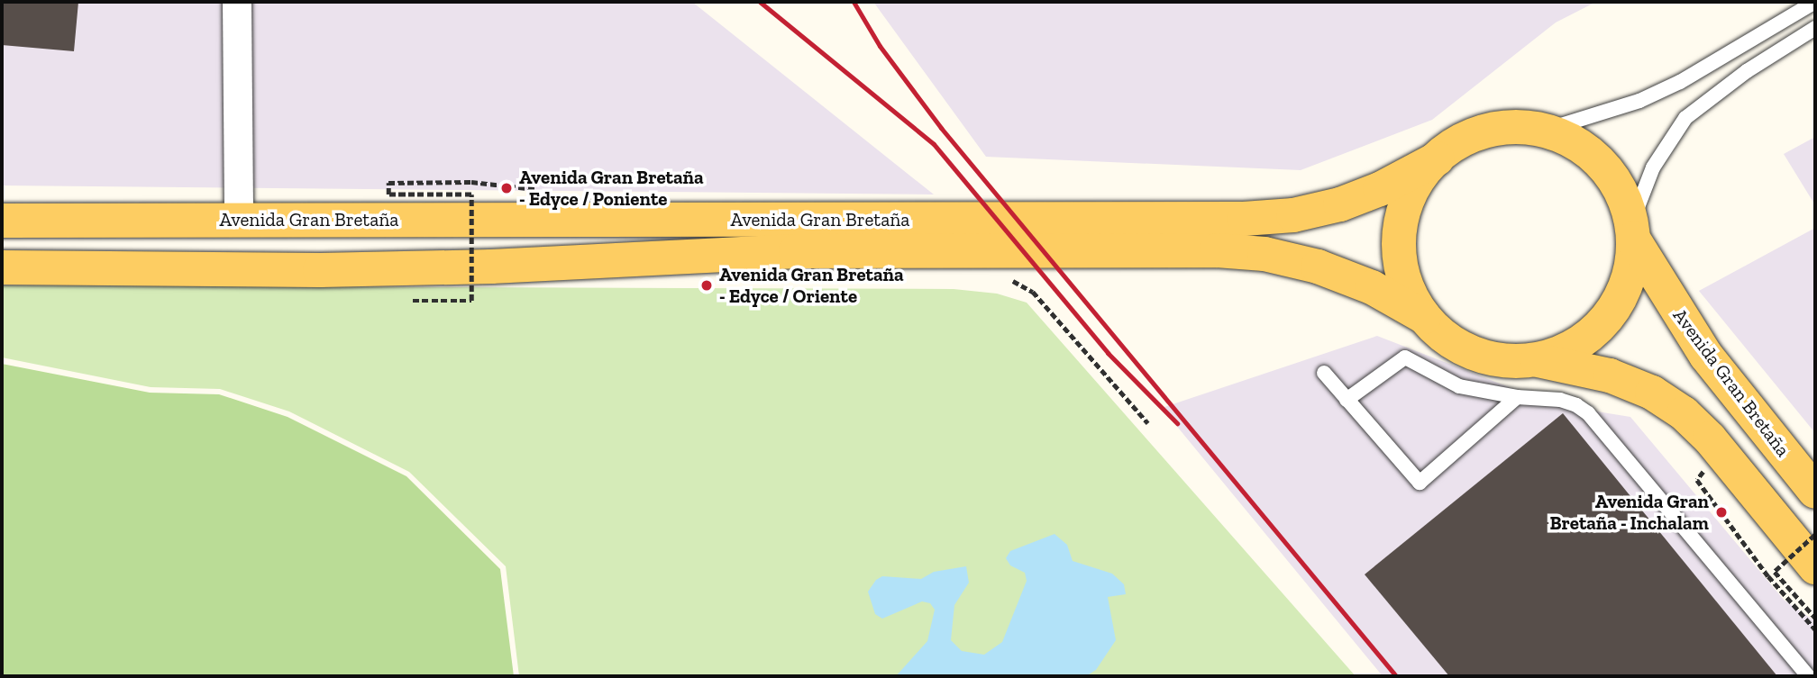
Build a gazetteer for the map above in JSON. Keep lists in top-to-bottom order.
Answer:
{
  "streets": {
    "main road": ["Avenida Gran Bretaña"]
  },
  "places": ["Avenida Gran Bretaña - Edyce / Poniente", "Avenida Gran Bretaña - Edyce / Oriente", "Avenida Gran Bretaña - Inchalam"]
}
